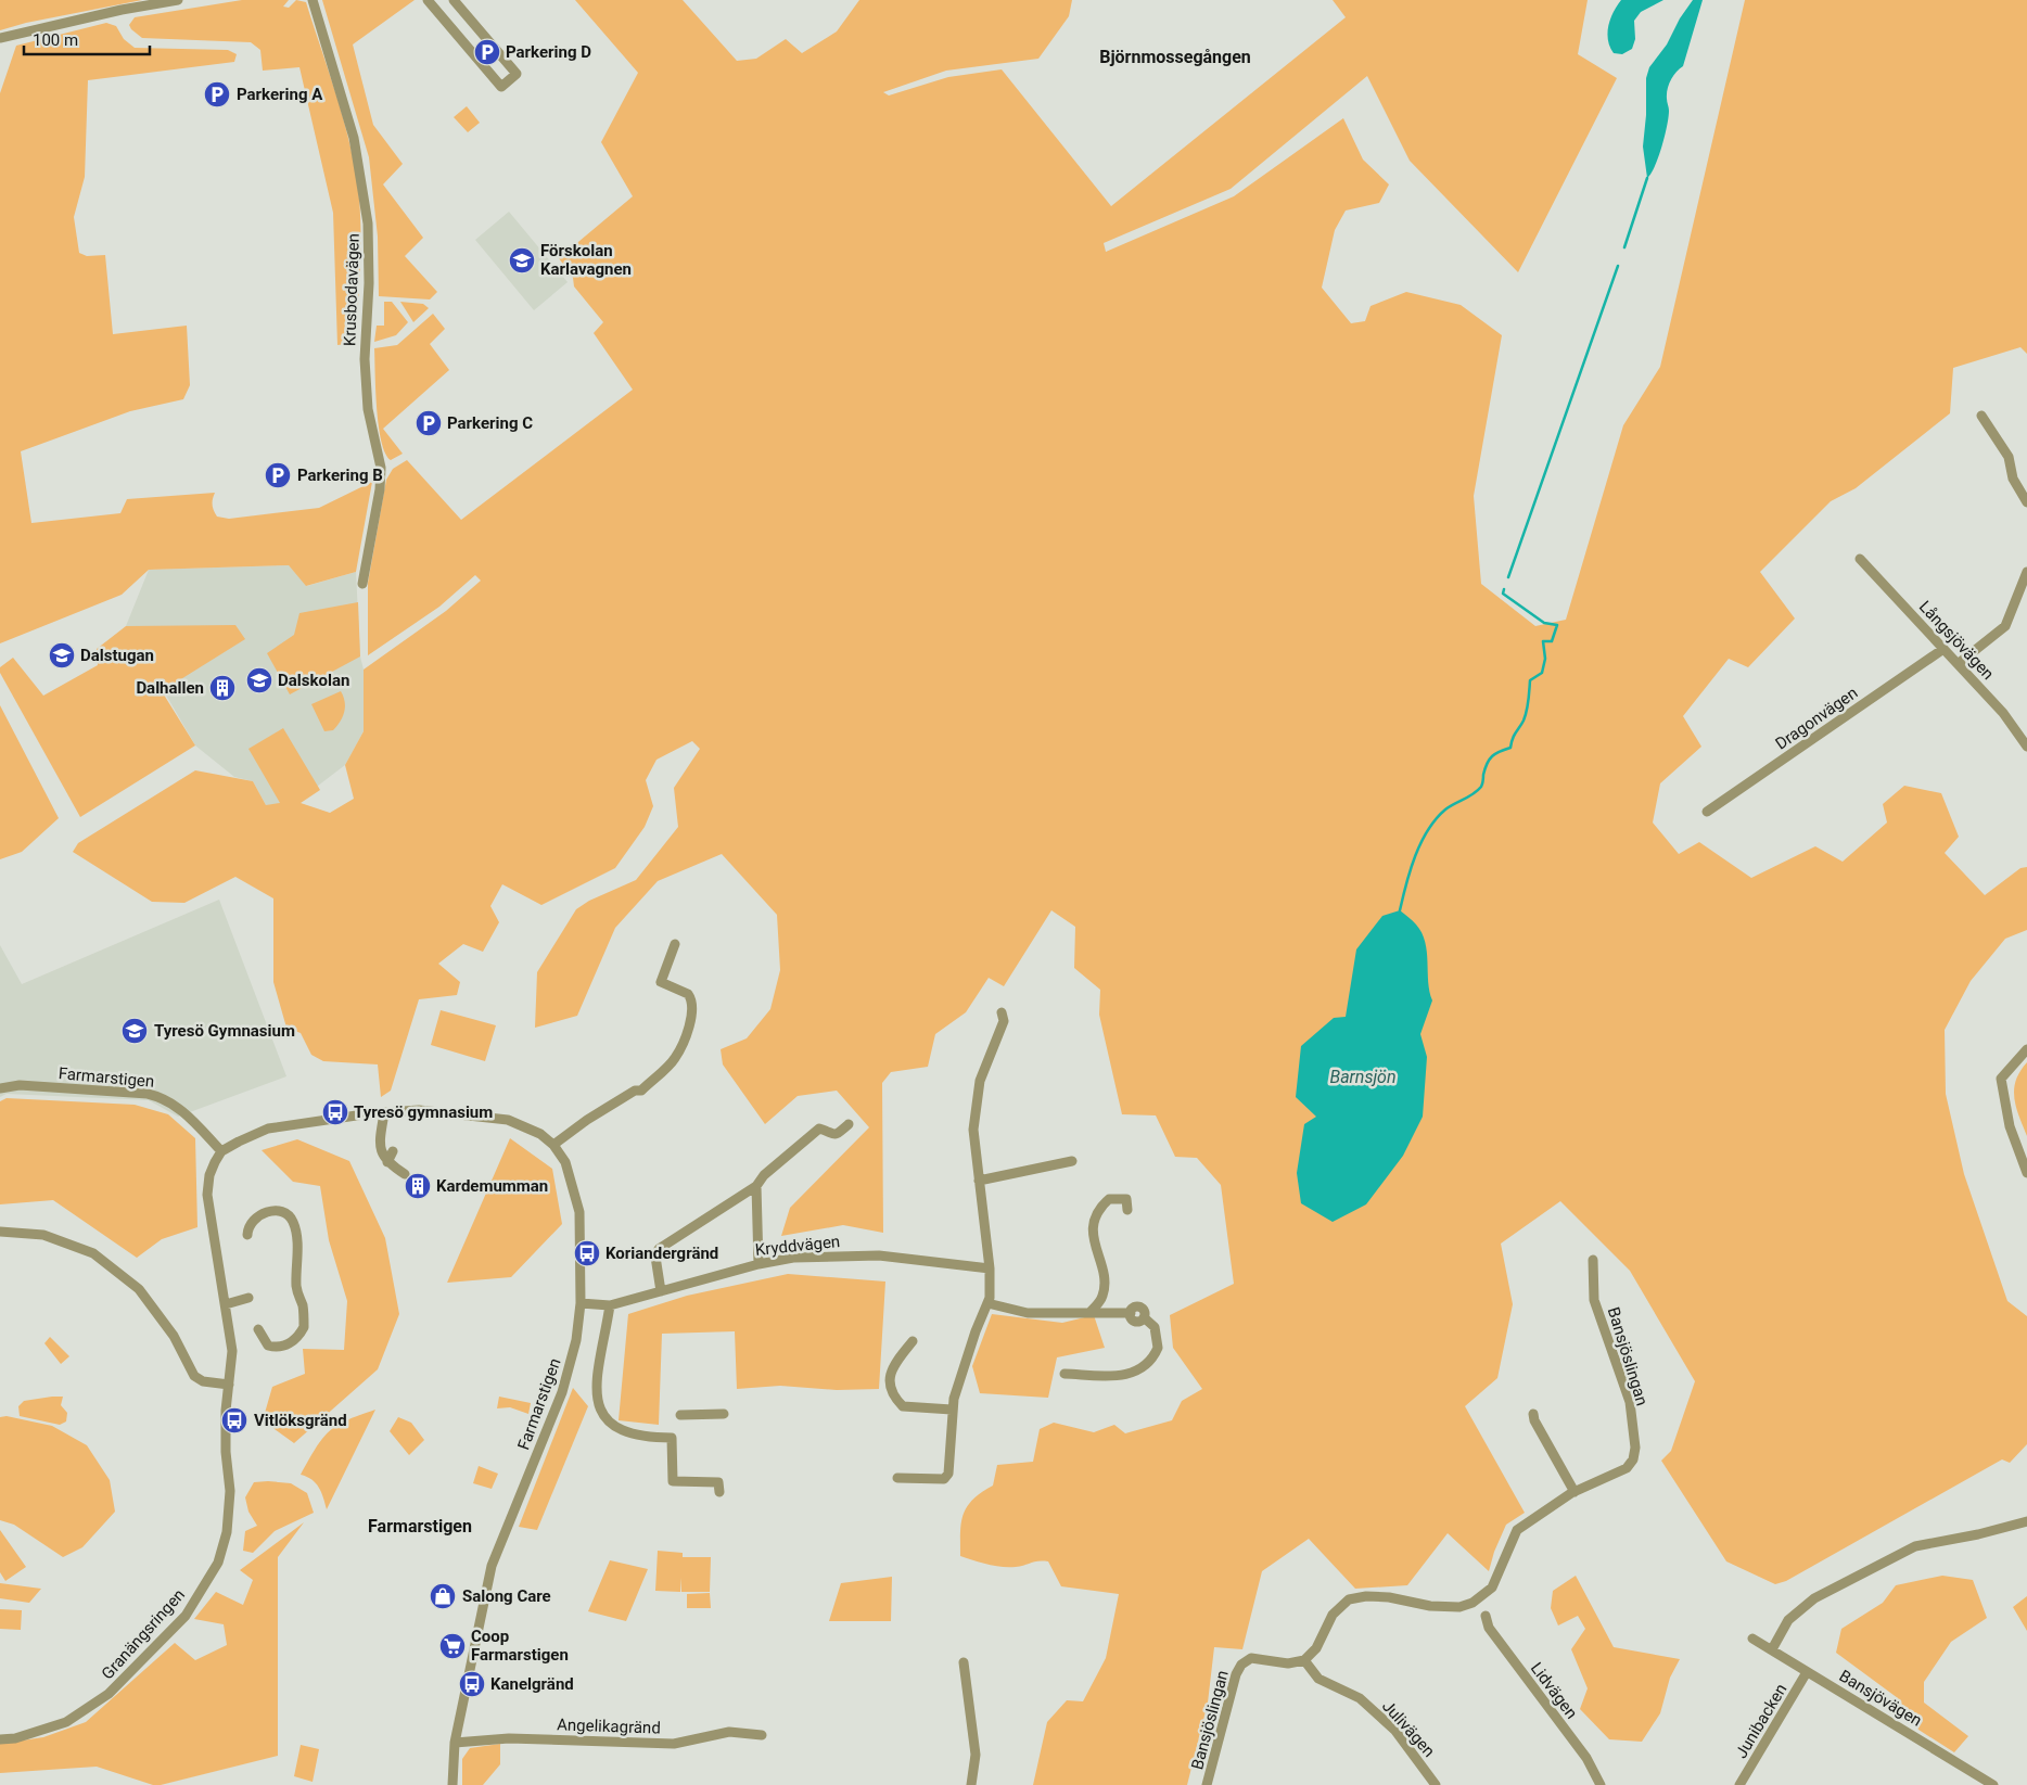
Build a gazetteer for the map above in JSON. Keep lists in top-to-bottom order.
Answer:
{
  "streets": {
    "street": [
      "Krusbodavägen",
      "Långsjövägen",
      "Dragonvägen",
      "Farmarstigen",
      "Kryddvägen",
      "Bansjöslingan",
      "Granängsringen",
      "Lidvägen",
      "Bansjövägen",
      "Junibacken",
      "Angelikagränd",
      "Julivägen"
    ]
  },
  "crossings": [
    ["Långsjövägen", "Dragonvägen"],
    ["Farmarstigen", "Kryddvägen"],
    ["Farmarstigen", "Angelikagränd"],
    ["Bansjöslingan", "Julivägen"],
    ["Bansjövägen", "Junibacken"]
  ],
  "districts": ["Björnmossegången", "Farmarstigen"],
  "water": ["Barnsjön"],
  "places": {
    "parking": [
      "Parkering D",
      "Parkering A",
      "Parkering C",
      "Parkering B"
    ],
    "school or university": [
      "Förskolan Karlavagnen",
      "Dalstugan",
      "Dalskolan",
      "Tyresö Gymnasium"
    ],
    "building": ["Dalhallen", "Kardemumman"],
    "bus stop": [
      "Tyresö gymnasium",
      "Koriandergränd",
      "Vitlöksgränd",
      "Kanelgränd"
    ],
    "shop": ["Salong Care"],
    "supermarket": ["Coop Farmarstigen"]
  },
  "scale_bar": "100 m"
}
